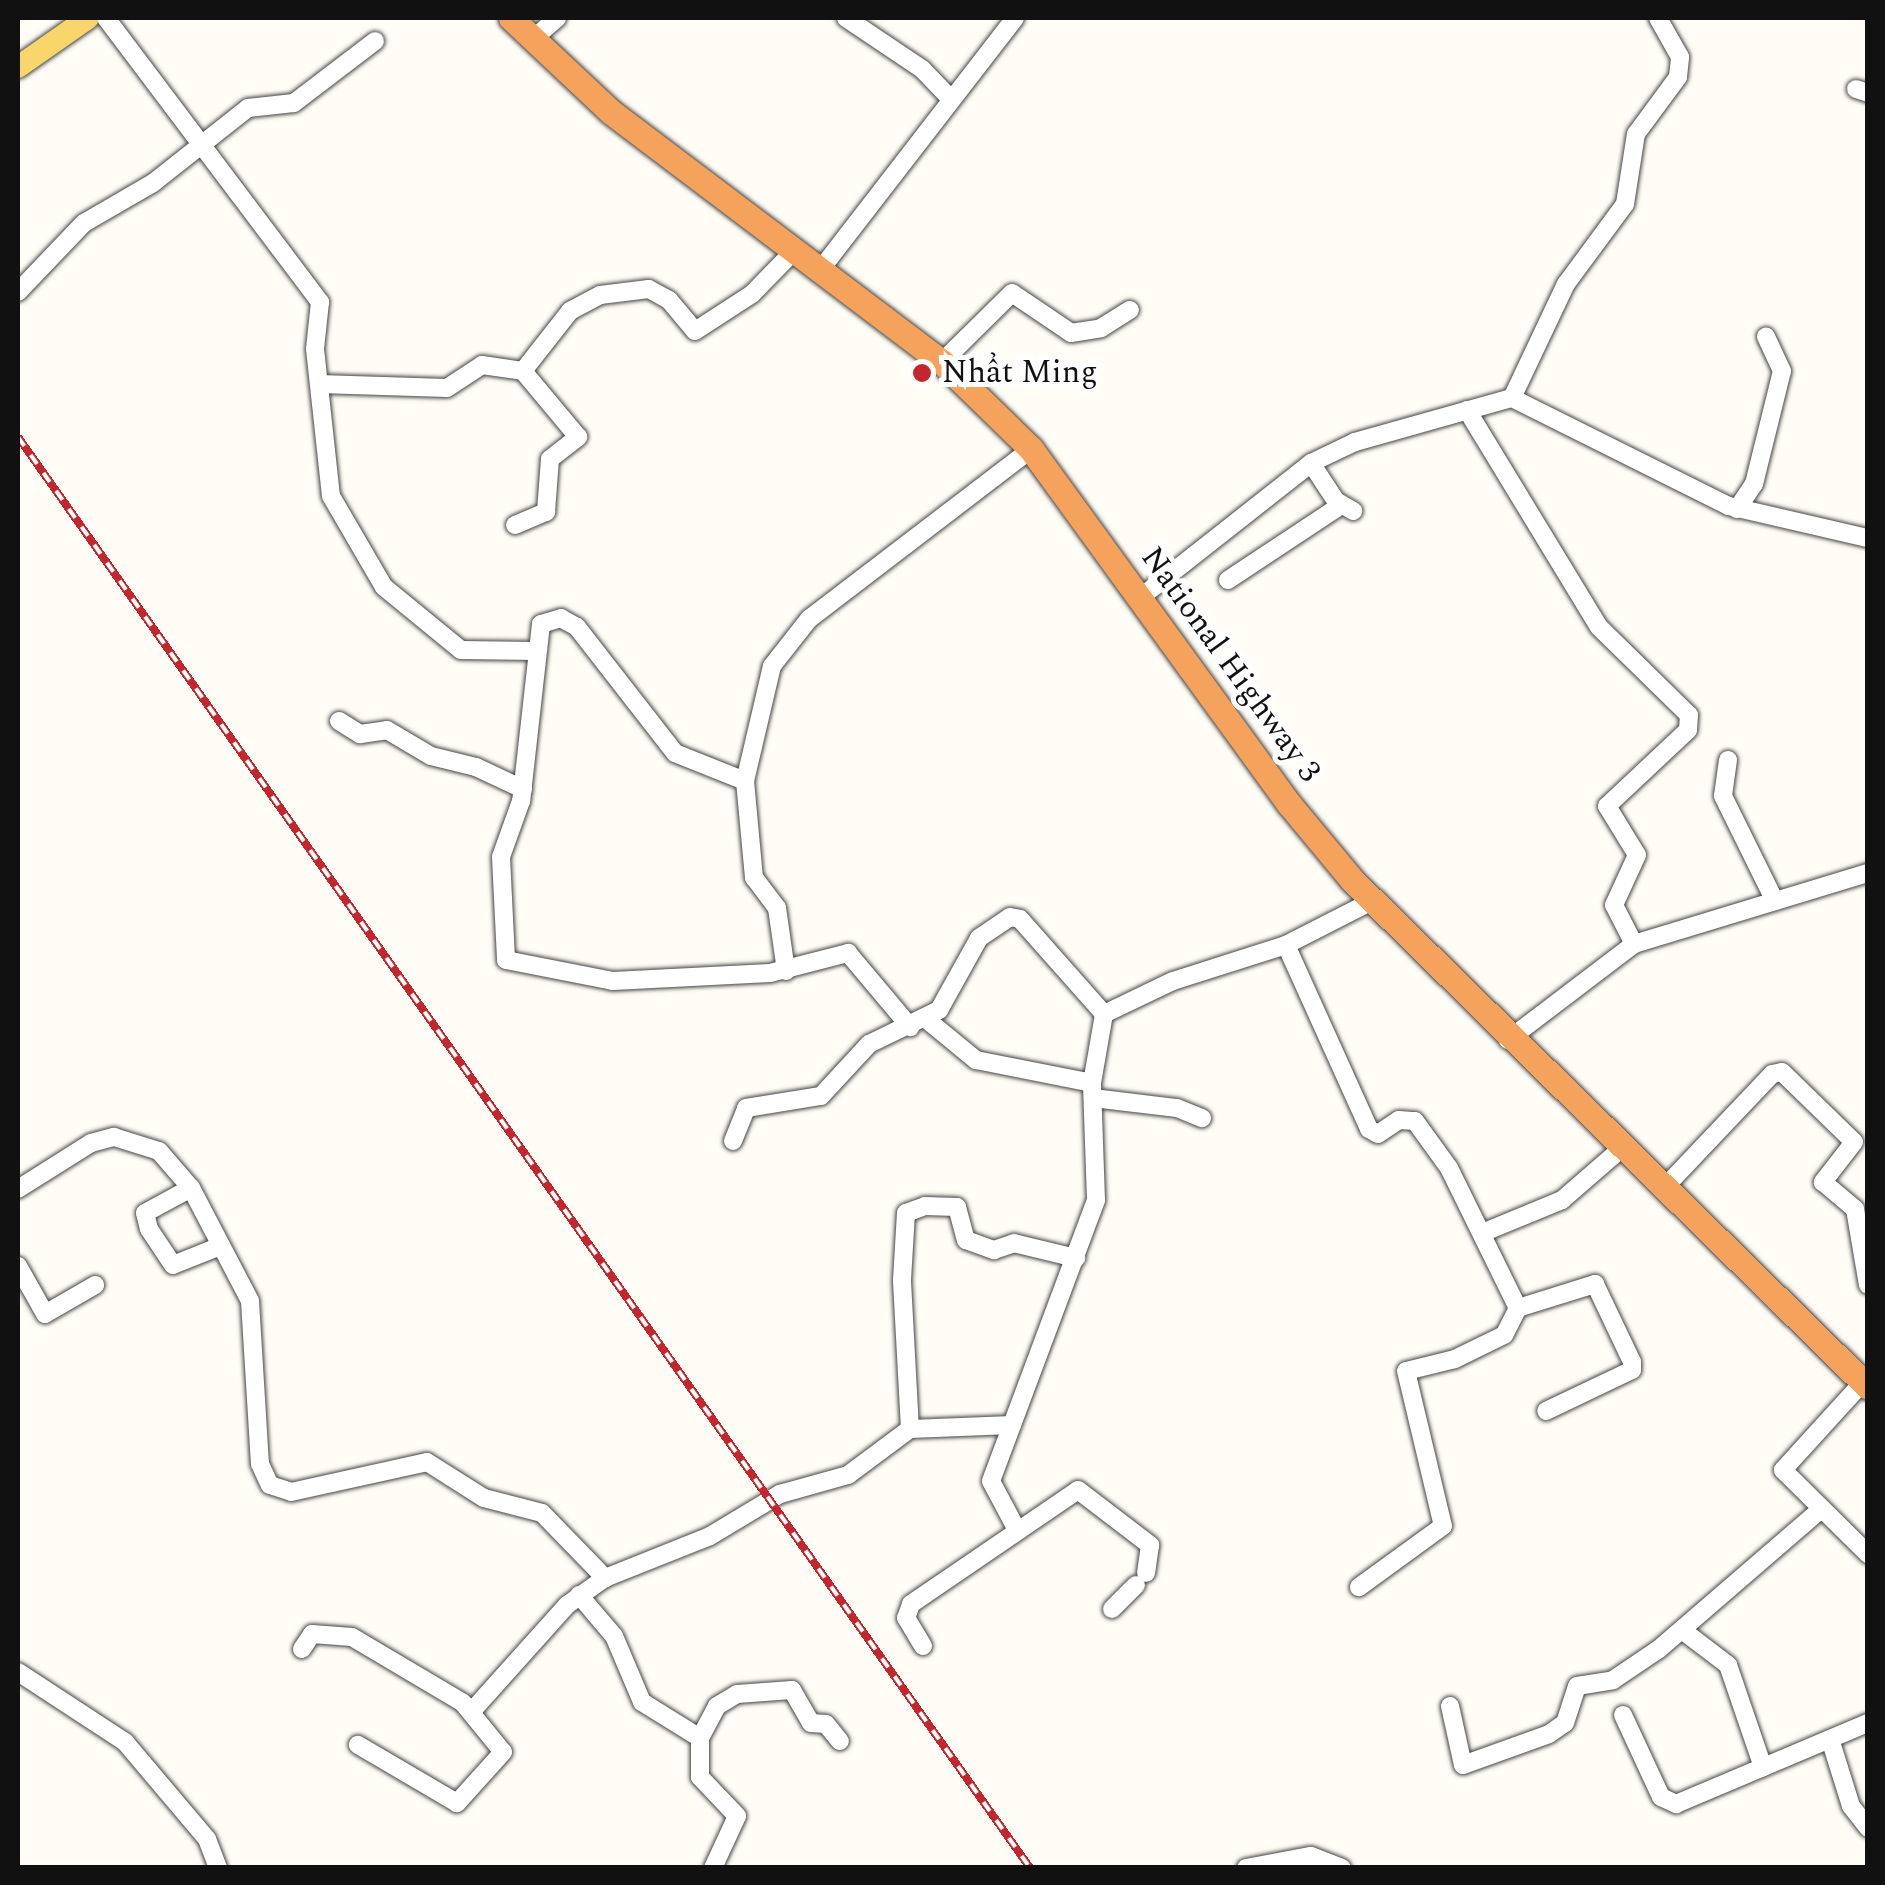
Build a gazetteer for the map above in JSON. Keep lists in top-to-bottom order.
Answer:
{
  "streets": {
    "highway": ["National Highway 3"]
  },
  "places": ["Nhẩt Ming"]
}
